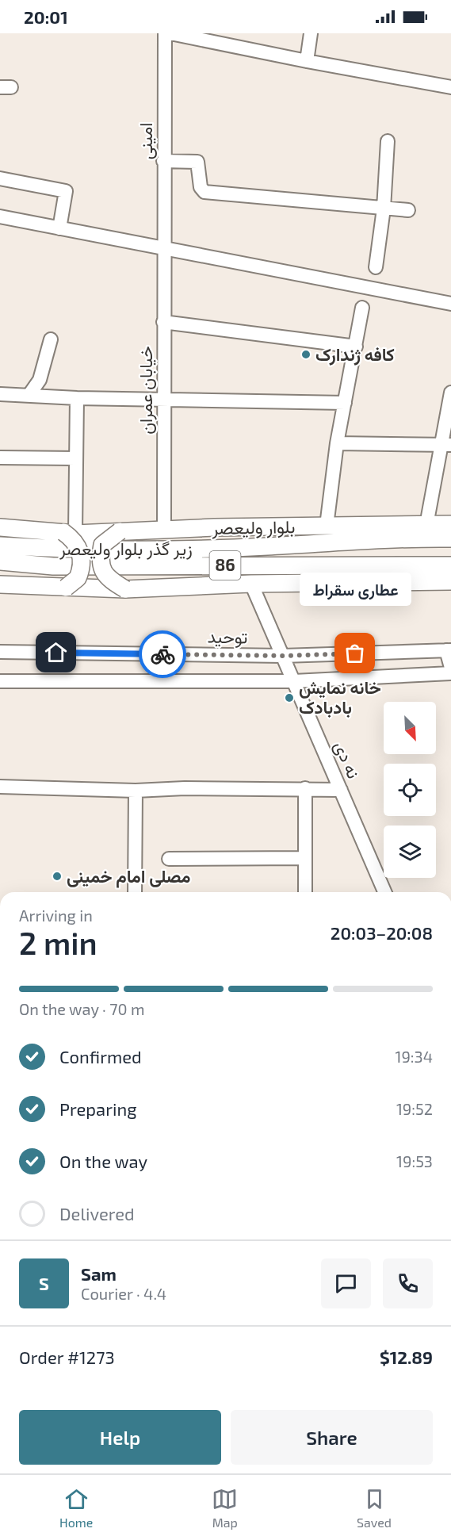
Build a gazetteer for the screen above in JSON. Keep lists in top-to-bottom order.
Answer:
{
  "streets": {
    "main road": ["بلوار ولیعصر", "زیر گذر بلوار ولیعصر", "86"],
    "street": [
      "امینی",
      "خیابان عمران",
      "توحید",
      "نه دی"
    ]
  },
  "crossings": [
    ["امینی", "خیابان عمران"],
    ["خیابان عمران", "بلوار ولیعصر"],
    ["توحید", "نه دی"]
  ],
  "places": [
    "کافه ژندارک",
    "عطاری سقراط",
    "خانه نمایش بادبادک",
    "مصلی امام خمینی"
  ],
  "north": "bottom right",
  "page": {
    "status": "20:01",
    "bubble": "عطاری سقراط",
    "heading": ["2 min", "Arriving in", "20:03–20:08"],
    "panel": [
      "Sam",
      "Courier · 4.4",
      "Order #1273",
      "$12.89"
    ],
    "bar": "On the way · 70 m",
    "list": [
      ["Confirmed", "19:34"],
      ["Preparing", "19:52"],
      ["On the way", "19:53"],
      "Delivered"
    ],
    "round": "S",
    "buttons": ["Help", "Share"],
    "tabs": ["Home", "Map", "Saved"]
  }
}
